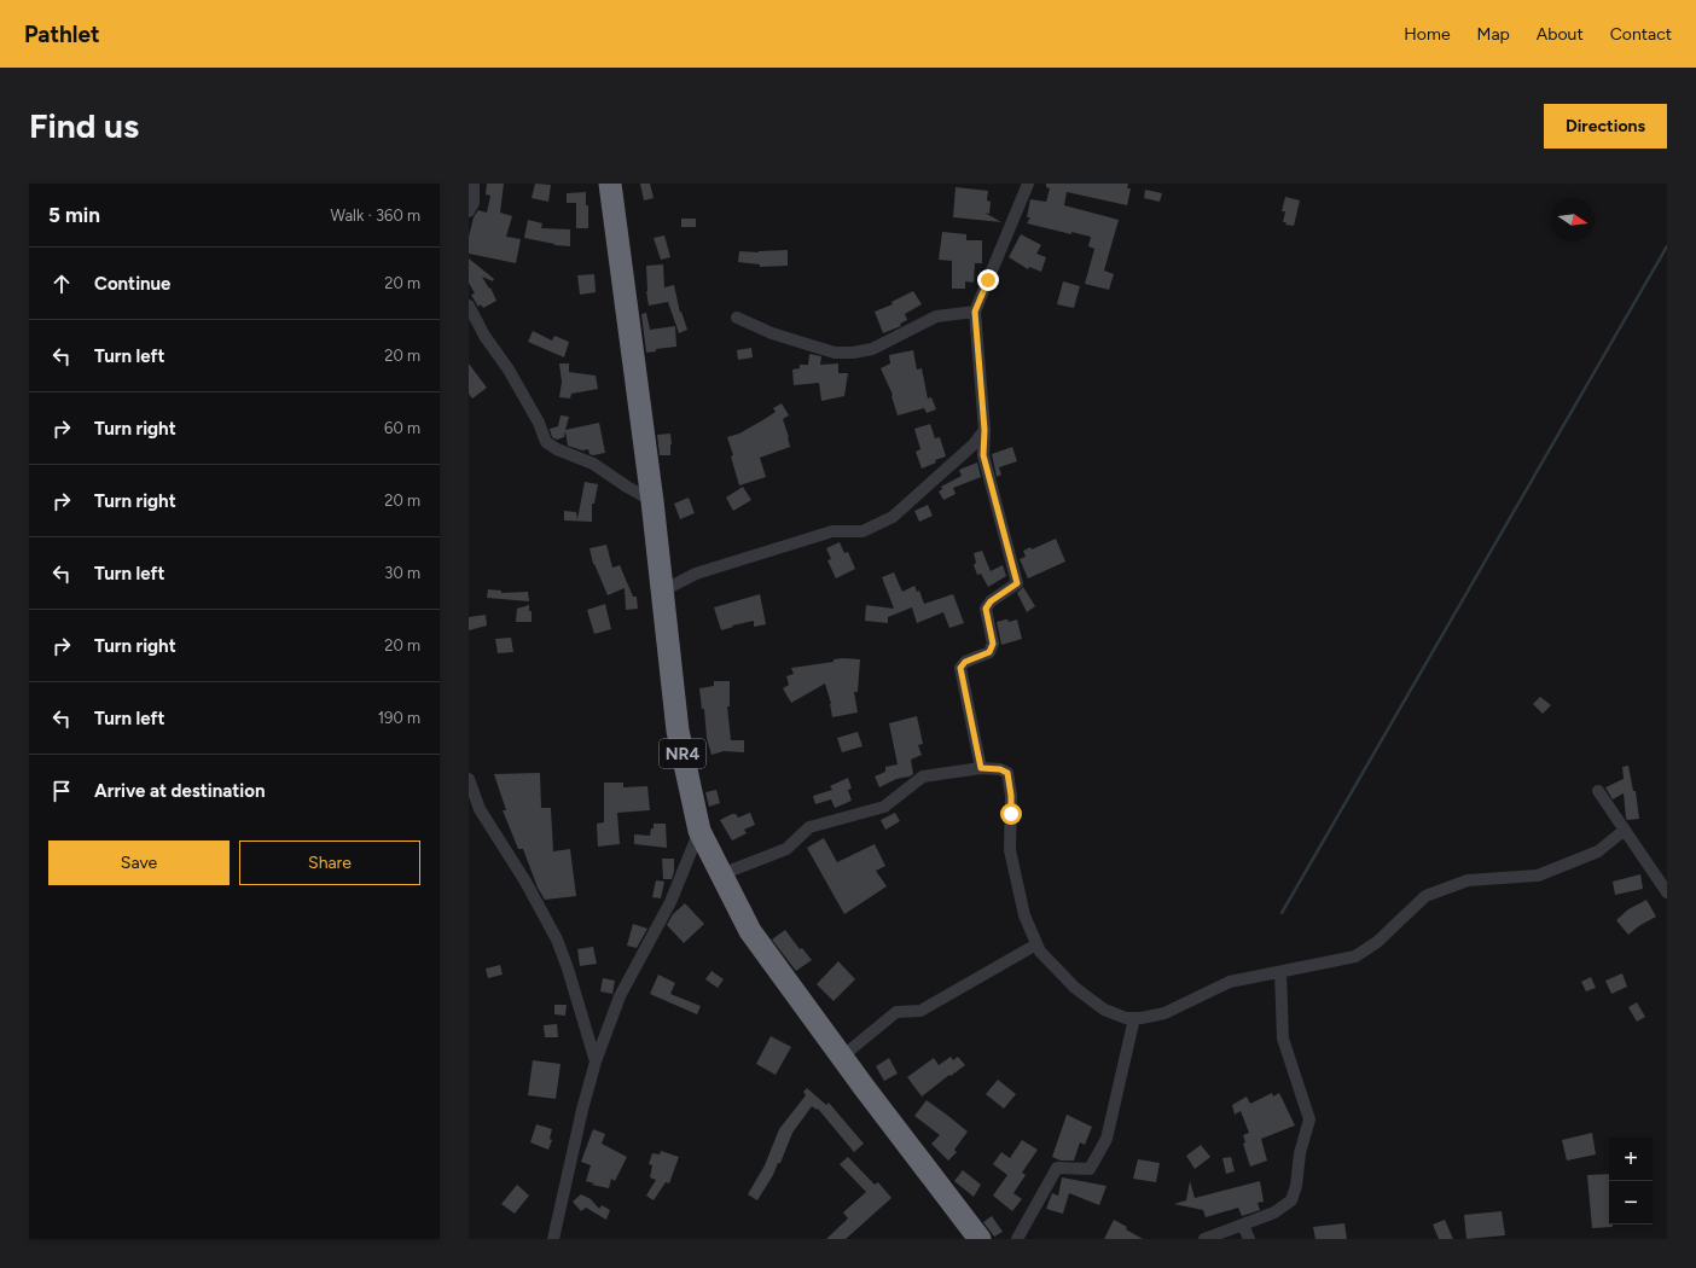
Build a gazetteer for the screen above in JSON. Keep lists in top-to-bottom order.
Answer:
{
  "streets": {
    "highway": ["NR4"]
  },
  "north": "right",
  "page": {
    "header": "Pathlet",
    "nav": [
      "Home",
      "Map",
      "About",
      "Contact"
    ],
    "buttons": [
      "Directions",
      ["Save", "Share"]
    ],
    "title": "Find us",
    "heading": ["5 min", "Walk · 360 m"],
    "list": [
      ["Continue", "20 m"],
      ["Turn left", "20 m"],
      ["Turn right", "60 m"],
      ["Turn right", "20 m"],
      ["Turn left", "30 m"],
      ["Turn right", "20 m"],
      ["Turn left", "190 m"],
      "Arrive at destination"
    ],
    "map_buttons": ["+", "−"]
  }
}
